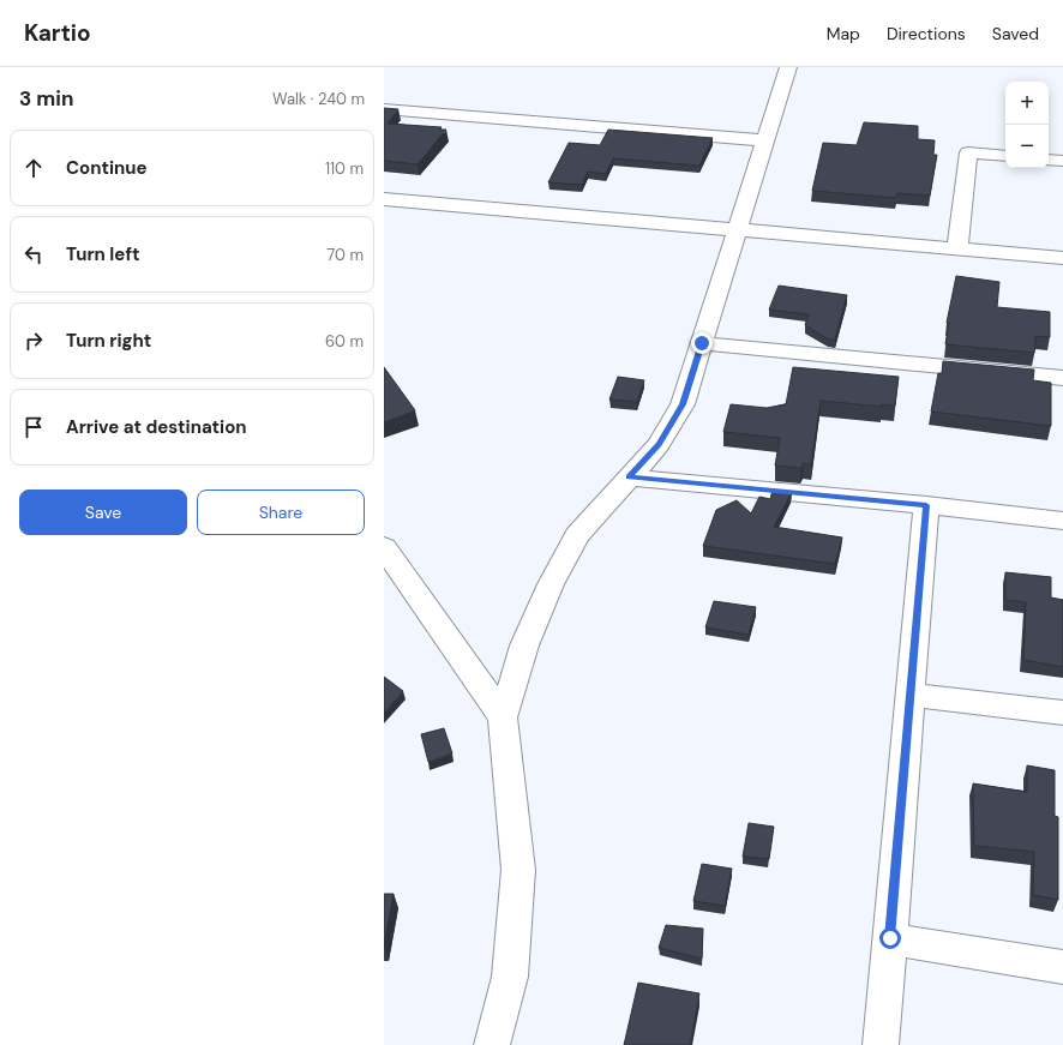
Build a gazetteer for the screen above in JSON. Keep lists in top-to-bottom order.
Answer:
{
  "page": {
    "header": "Kartio",
    "nav": ["Map", "Directions", "Saved"],
    "heading": ["3 min", "Walk · 240 m"],
    "map_buttons": ["+", "−"],
    "list": [
      ["Continue", "110 m"],
      ["Turn left", "70 m"],
      ["Turn right", "60 m"],
      "Arrive at destination"
    ],
    "buttons": ["Save", "Share"]
  }
}
